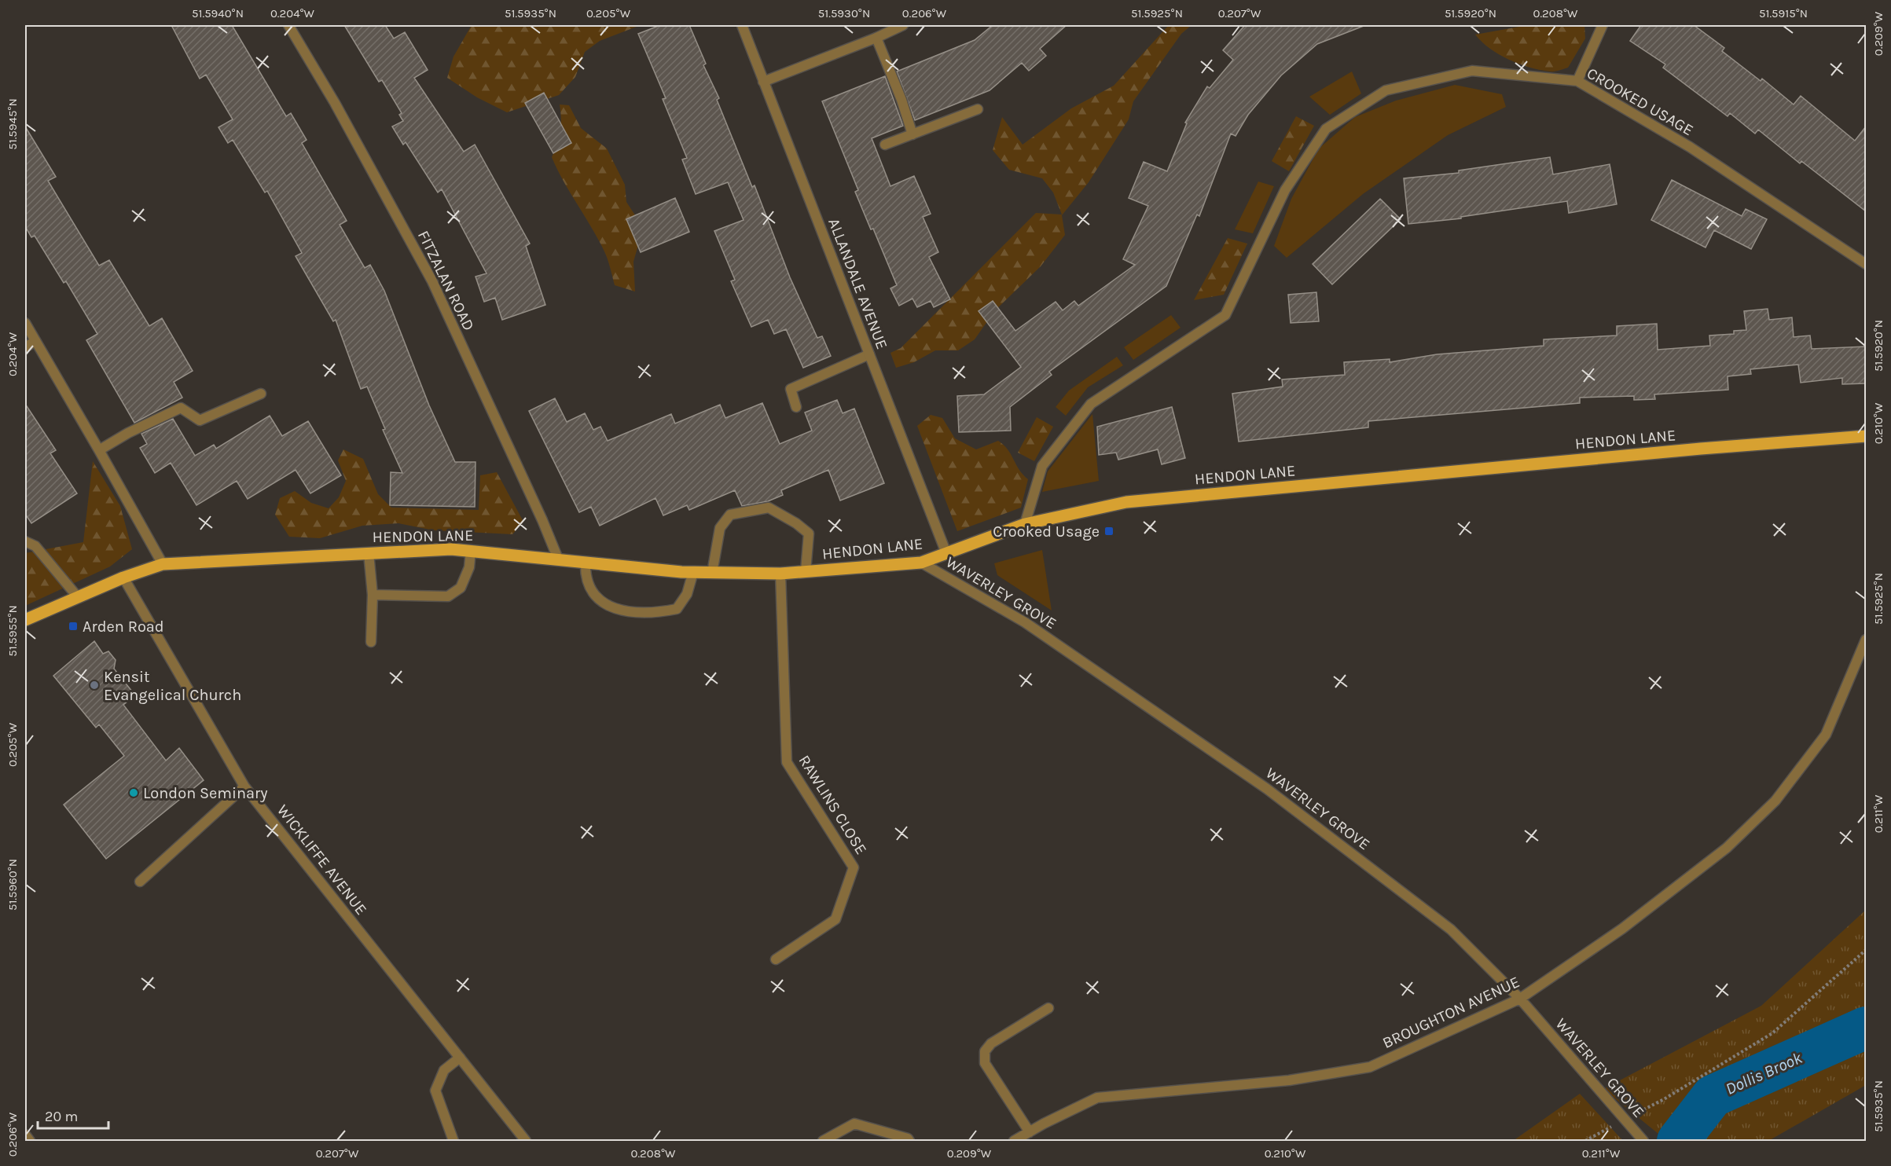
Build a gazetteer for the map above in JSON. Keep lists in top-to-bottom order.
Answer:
{
  "streets": {
    "main road": ["HENDON LANE"],
    "street": [
      "CROOKED USAGE",
      "FITZALAN ROAD",
      "ALLANDALE AVENUE",
      "WAVERLEY GROVE",
      "RAWLINS CLOSE",
      "WICKLIFFE AVENUE",
      "BROUGHTON AVENUE"
    ]
  },
  "crossings": [
    ["CROOKED USAGE", "HENDON LANE"],
    ["FITZALAN ROAD", "HENDON LANE"],
    ["ALLANDALE AVENUE", "HENDON LANE"],
    ["HENDON LANE", "WAVERLEY GROVE"],
    ["HENDON LANE", "RAWLINS CLOSE"],
    ["HENDON LANE", "WICKLIFFE AVENUE"],
    ["WAVERLEY GROVE", "BROUGHTON AVENUE"]
  ],
  "water": ["Dollis Brook"],
  "places": {
    "transit": ["Crooked Usage", "Arden Road"],
    "other": ["Kensit Evangelical Church", "London Seminary"]
  },
  "scale_bar": "20 m",
  "coordinates": [
    "51.5940°N",
    "0.204°W",
    "51.5935°N",
    "0.205°W",
    "51.5930°N",
    "0.206°W",
    "51.5925°N",
    "0.207°W",
    "51.5920°N",
    "0.208°W",
    "51.5915°N",
    "0.209°W",
    "51.5945°N",
    "0.210°W",
    "51.5955°N",
    "0.211°W",
    "51.5960°N"
  ]
}
